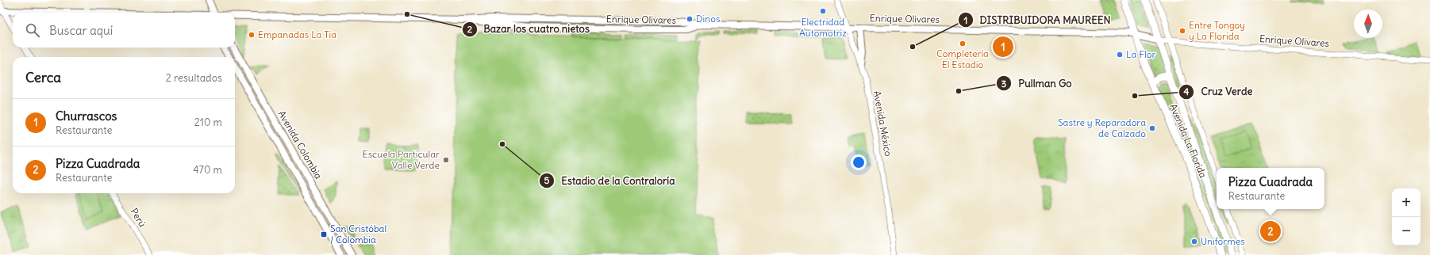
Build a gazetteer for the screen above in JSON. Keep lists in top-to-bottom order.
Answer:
{
  "streets": {
    "main road": ["Enrique Olivares", "Avenida La Florida", "Avenida Colombia"],
    "street": ["Avenida México", "Perú"]
  },
  "crossings": [
    ["Enrique Olivares", "Avenida México"],
    ["Enrique Olivares", "Avenida La Florida"]
  ],
  "places": {
    "other": [
      "Electridad Automotriz",
      "Bazar los cuatro nietos",
      "Dinos",
      "Entre Tongoy y La Florida",
      "Empanadas La Tia",
      "Completería El Estadio",
      "DISTRIBUIDORA MAUREEN",
      "La Flor",
      "Pullman Go",
      "Cruz Verde",
      "Sastre y Reparadora de Calzado",
      "Estadio de la Contraloría",
      "Escuela Particular Valle Verde",
      "Uniformes"
    ],
    "transit": ["San Cristóbal / Colombia"]
  },
  "north": "top",
  "page": {
    "search": "Buscar aquí",
    "pins": ["1", "2"],
    "heading": ["Cerca", "2 resultados"],
    "list": [
      {
        "mark": "1",
        "name": "Churrascos",
        "note": "Restaurante",
        "value": "210 m"
      },
      {
        "mark": "2",
        "name": "Pizza Cuadrada",
        "note": "Restaurante",
        "value": "470 m"
      }
    ],
    "popup": ["Pizza Cuadrada", "Restaurante"],
    "map_buttons": ["+", "−"]
  }
}
